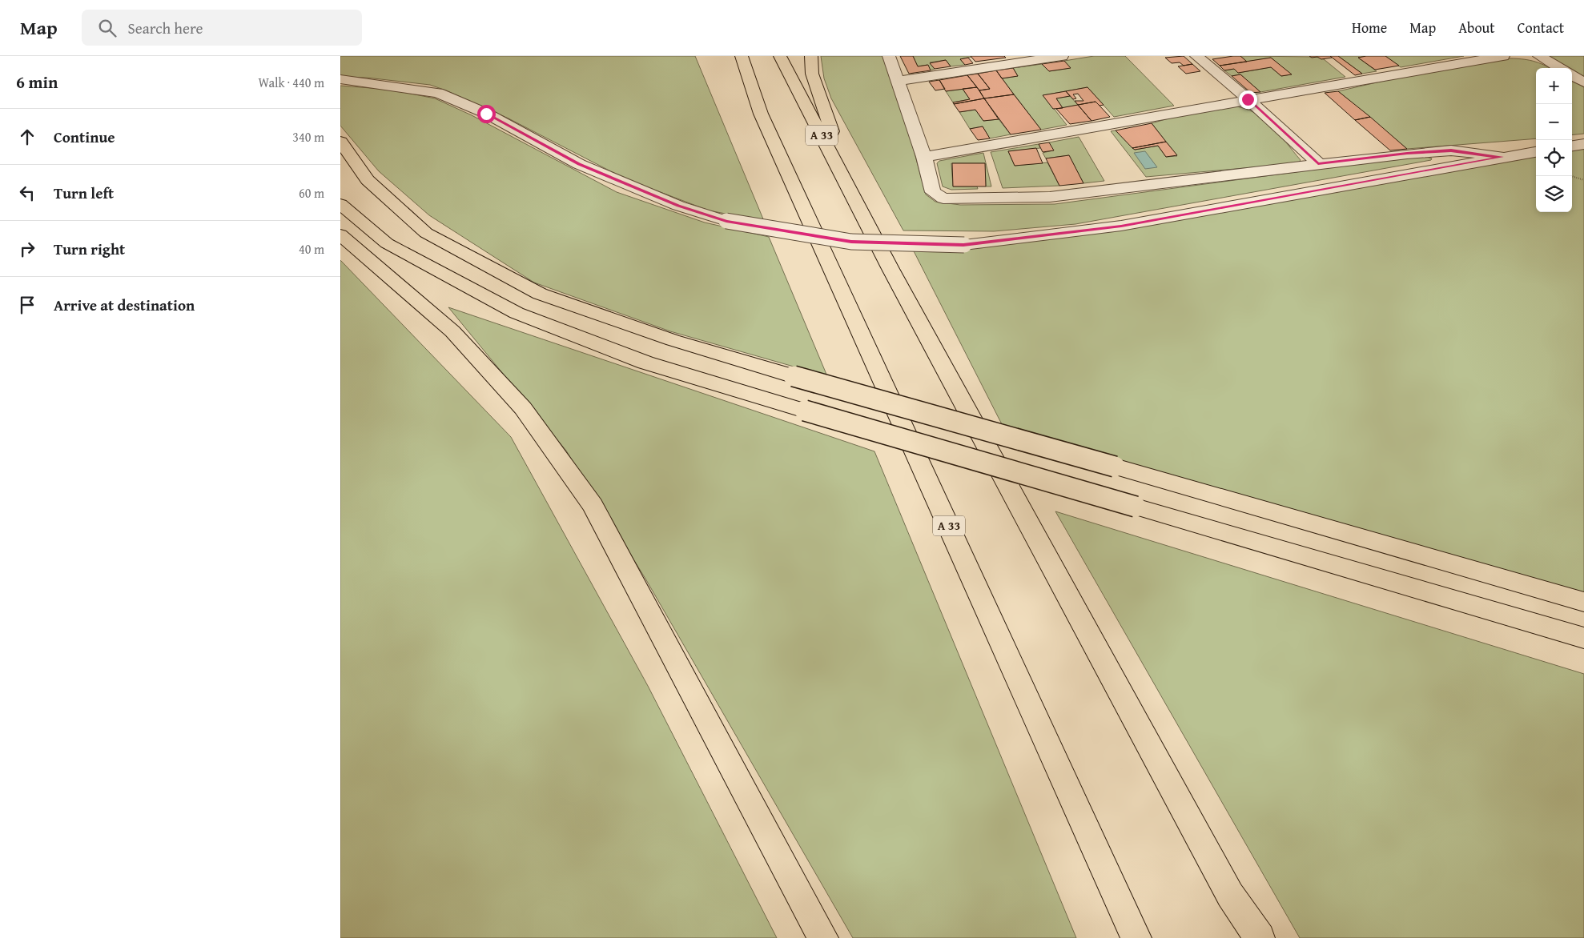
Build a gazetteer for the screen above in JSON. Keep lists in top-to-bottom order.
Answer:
{
  "streets": {
    "highway": ["A 33"]
  },
  "page": {
    "header": "Map",
    "search": "Search here",
    "nav": [
      "Home",
      "Map",
      "About",
      "Contact"
    ],
    "heading": ["6 min", "Walk · 440 m"],
    "map_buttons": ["+", "−"],
    "list": [
      ["Continue", "340 m"],
      ["Turn left", "60 m"],
      ["Turn right", "40 m"],
      "Arrive at destination"
    ]
  }
}
